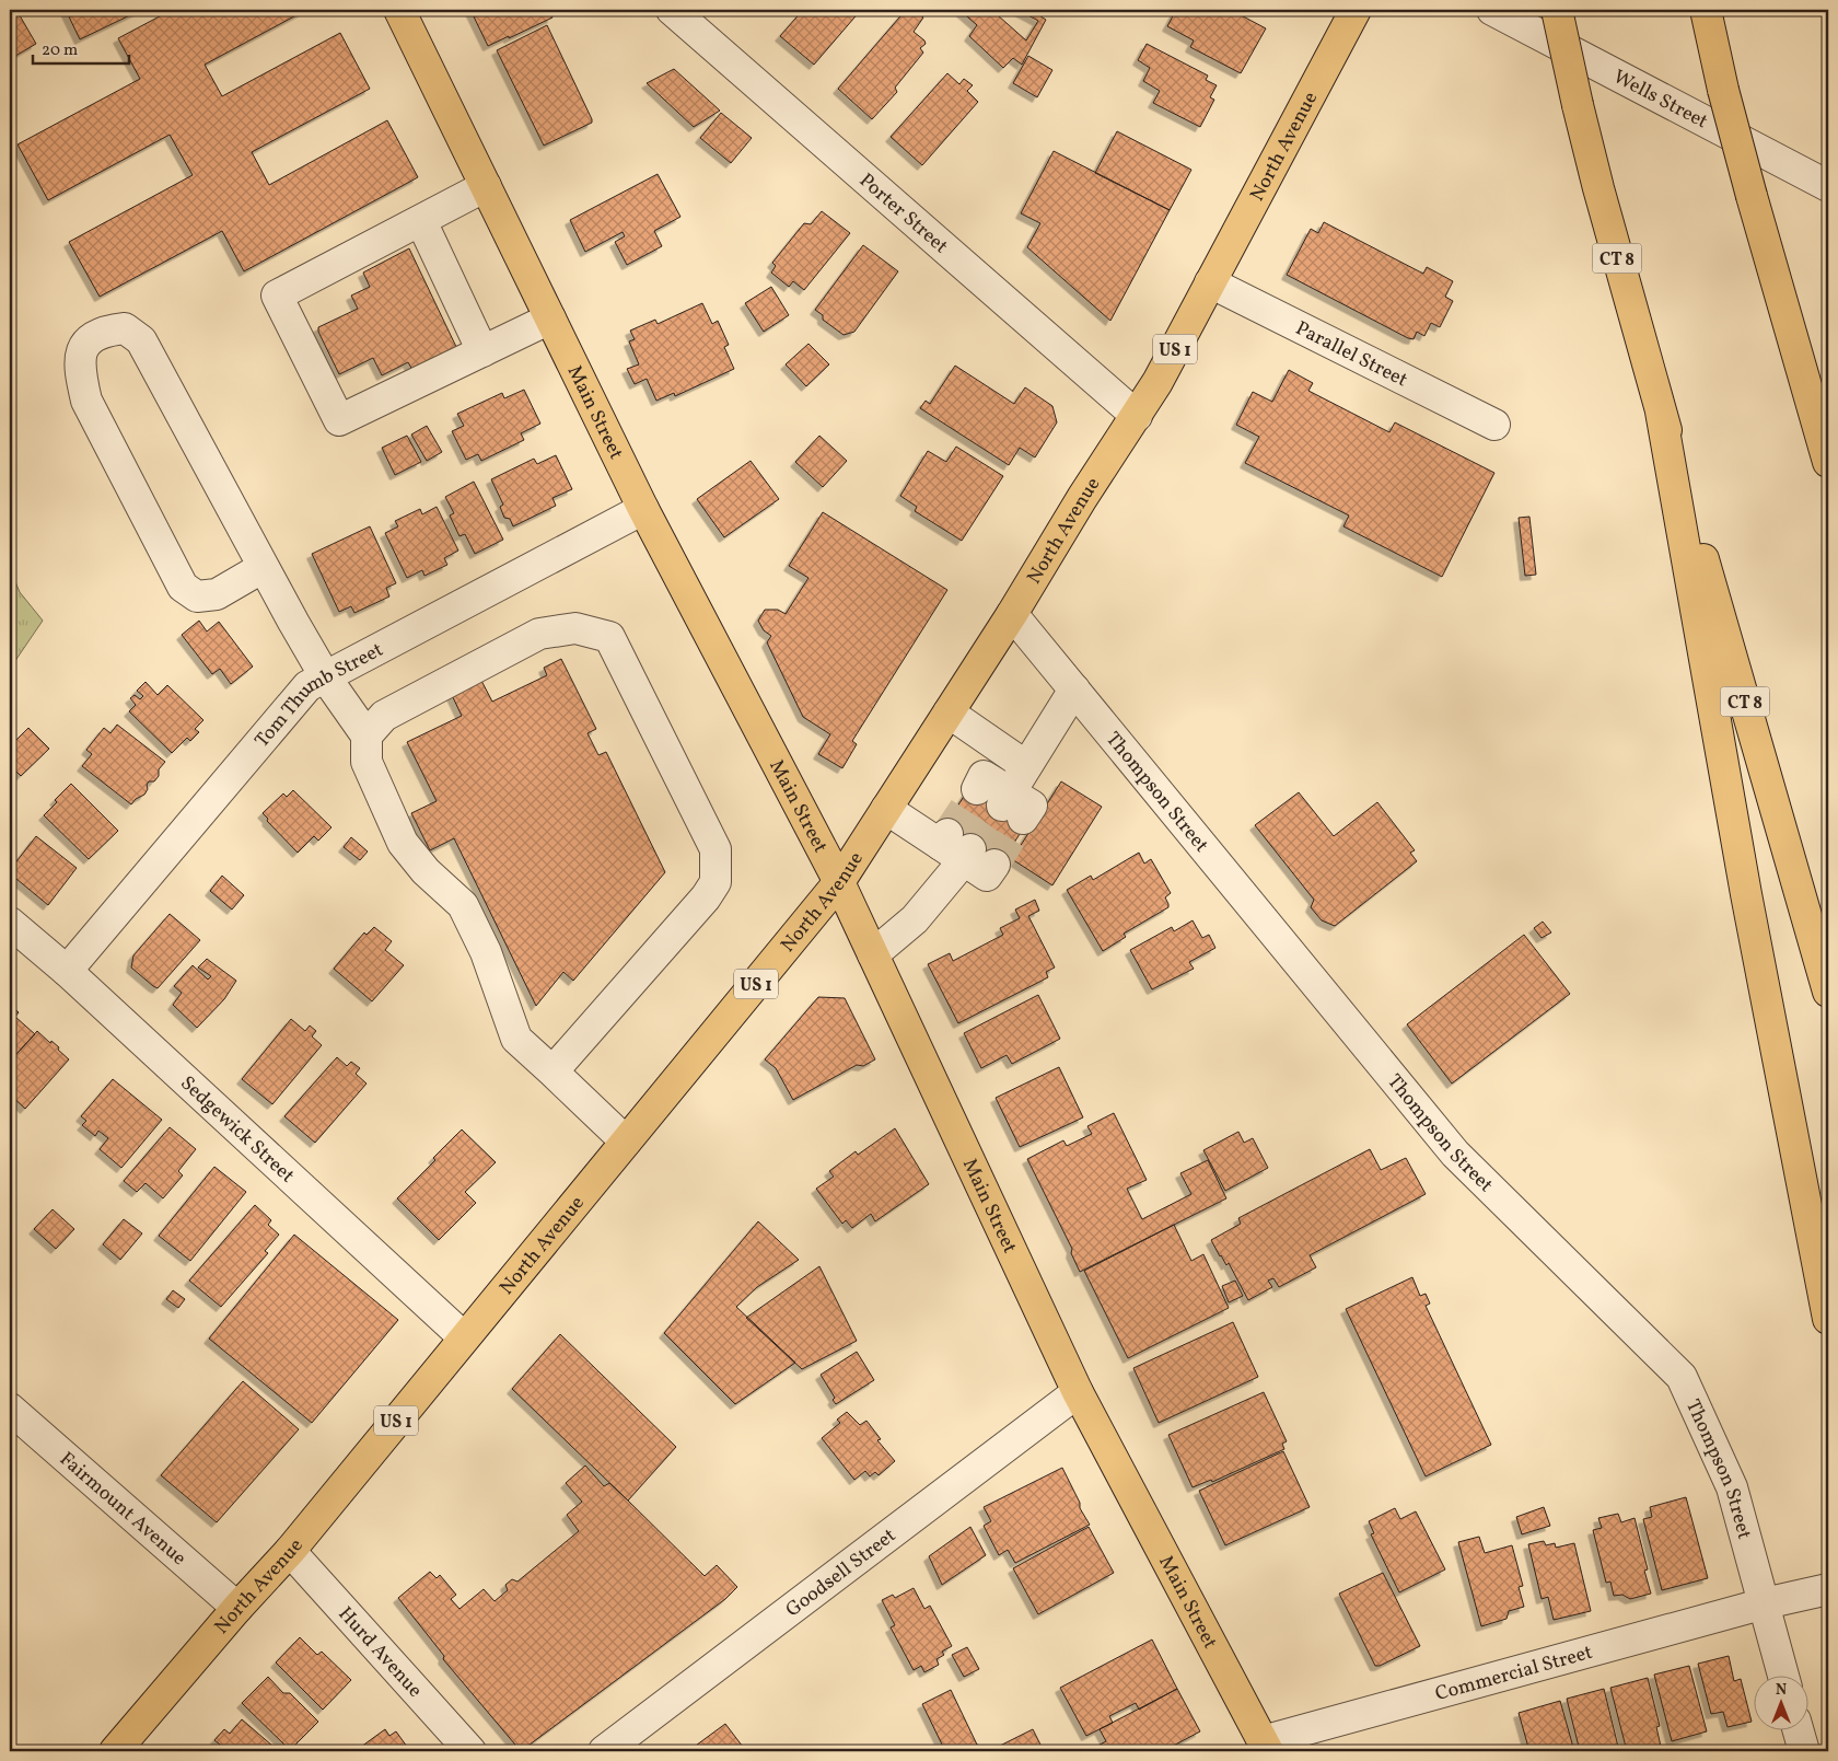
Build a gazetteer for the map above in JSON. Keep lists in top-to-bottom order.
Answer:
{
  "streets": {
    "main road": [
      "North Avenue",
      "CT 8",
      "US 1",
      "Main Street"
    ],
    "street": [
      "Wells Street",
      "Porter Street",
      "Parallel Street",
      "Tom Thumb Street",
      "Thompson Street",
      "Sedgewick Street",
      "Fairmount Avenue",
      "Goodsell Street",
      "Hurd Avenue",
      "Commercial Street"
    ]
  },
  "crossings": [
    ["North Avenue", "Porter Street"],
    ["North Avenue", "Parallel Street"],
    ["North Avenue", "Main Street"],
    ["North Avenue", "Thompson Street"],
    ["North Avenue", "Sedgewick Street"],
    ["North Avenue", "Fairmount Avenue"],
    ["North Avenue", "Hurd Avenue"],
    ["Main Street", "Tom Thumb Street"],
    ["Main Street", "Goodsell Street"],
    ["Main Street", "Commercial Street"],
    ["Tom Thumb Street", "Sedgewick Street"],
    ["Thompson Street", "Commercial Street"]
  ],
  "scale_bar": "20 m",
  "north": "top"
}
